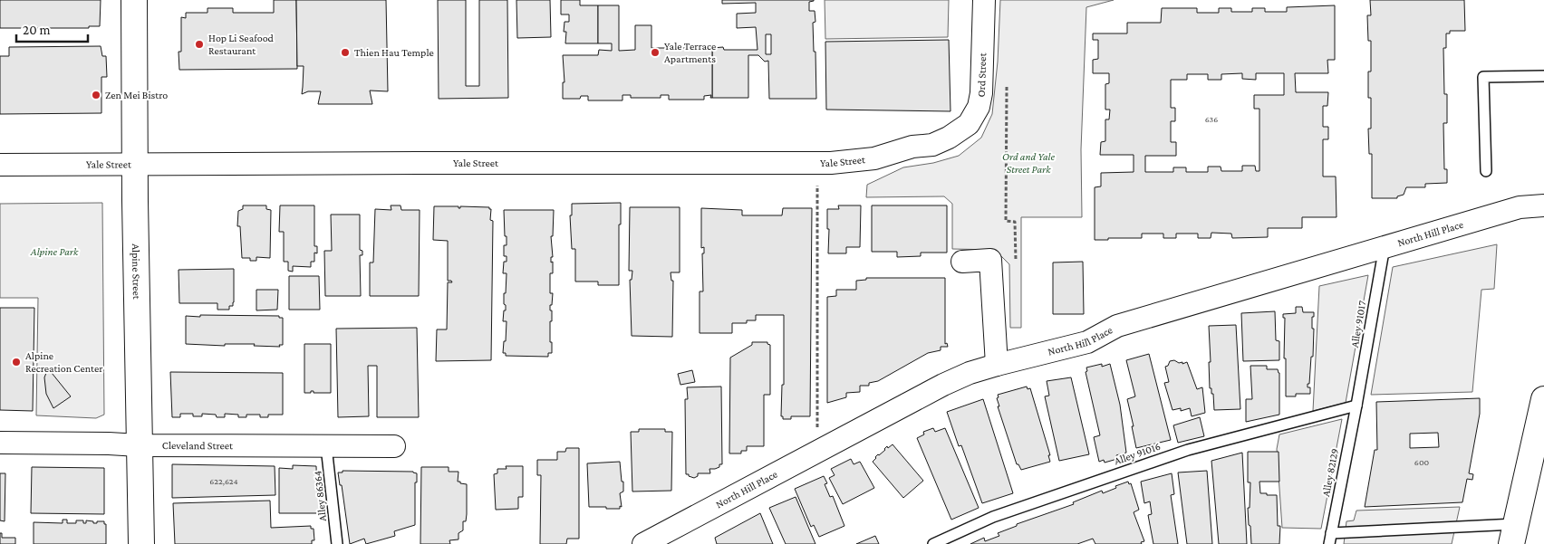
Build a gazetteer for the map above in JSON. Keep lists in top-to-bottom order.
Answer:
{
  "streets": {
    "street": [
      "Ord Street",
      "Yale Street",
      "North Hill Place",
      "Alpine Street",
      "Cleveland Street"
    ],
    "lane": [
      "Alley 91017",
      "Alley 91016",
      "Alley 82129",
      "Alley 86364"
    ]
  },
  "crossings": [
    ["Ord Street", "Yale Street"],
    ["Yale Street", "Alpine Street"],
    ["North Hill Place", "Alley 91017"],
    ["Alpine Street", "Cleveland Street"],
    ["Alley 91017", "Alley 91016"],
    ["Alley 91017", "Alley 82129"],
    ["Cleveland Street", "Alley 86364"],
    ["Alley 91016", "Alley 82129"]
  ],
  "parks": ["Ord and Yale Street Park", "Alpine Park"],
  "places": [
    "Hop Li Seafood Restaurant",
    "Thien Hau Temple",
    "Yale Terrace Apartments",
    "Zen Mei Bistro",
    "Alpine Recreation Center"
  ],
  "house_numbers": ["636", "600", "622,624"],
  "scale_bar": "20 m"
}
